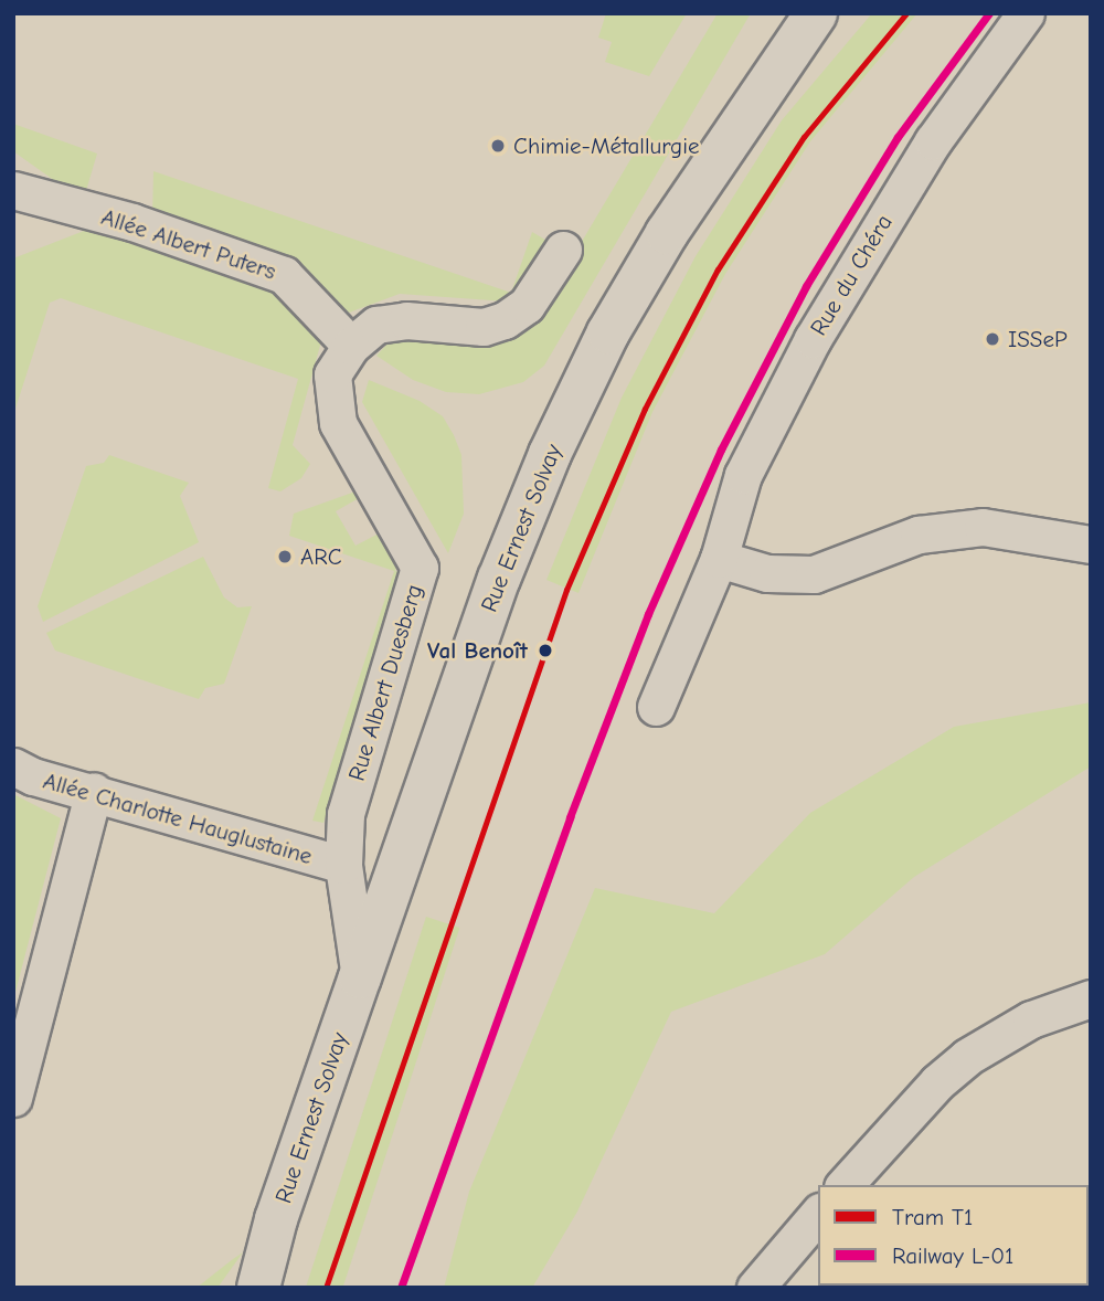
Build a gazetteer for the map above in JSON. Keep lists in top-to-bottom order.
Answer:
{
  "streets": {
    "street": [
      "Allée Albert Puters",
      "Rue du Chéra",
      "Rue Ernest Solvay",
      "Rue Albert Duesberg",
      "Allée Charlotte Hauglustaine"
    ]
  },
  "crossings": [
    ["Allée Albert Puters", "Rue Albert Duesberg"],
    ["Rue Ernest Solvay", "Rue Albert Duesberg"],
    ["Rue Albert Duesberg", "Allée Charlotte Hauglustaine"]
  ],
  "places": [
    "Chimie-Métallurgie",
    "ISSeP",
    "ARC",
    "Val Benoît"
  ],
  "lines": ["tram line T1", "rail line L-01"],
  "legend": ["Tram T1", "Railway L-01"]
}
